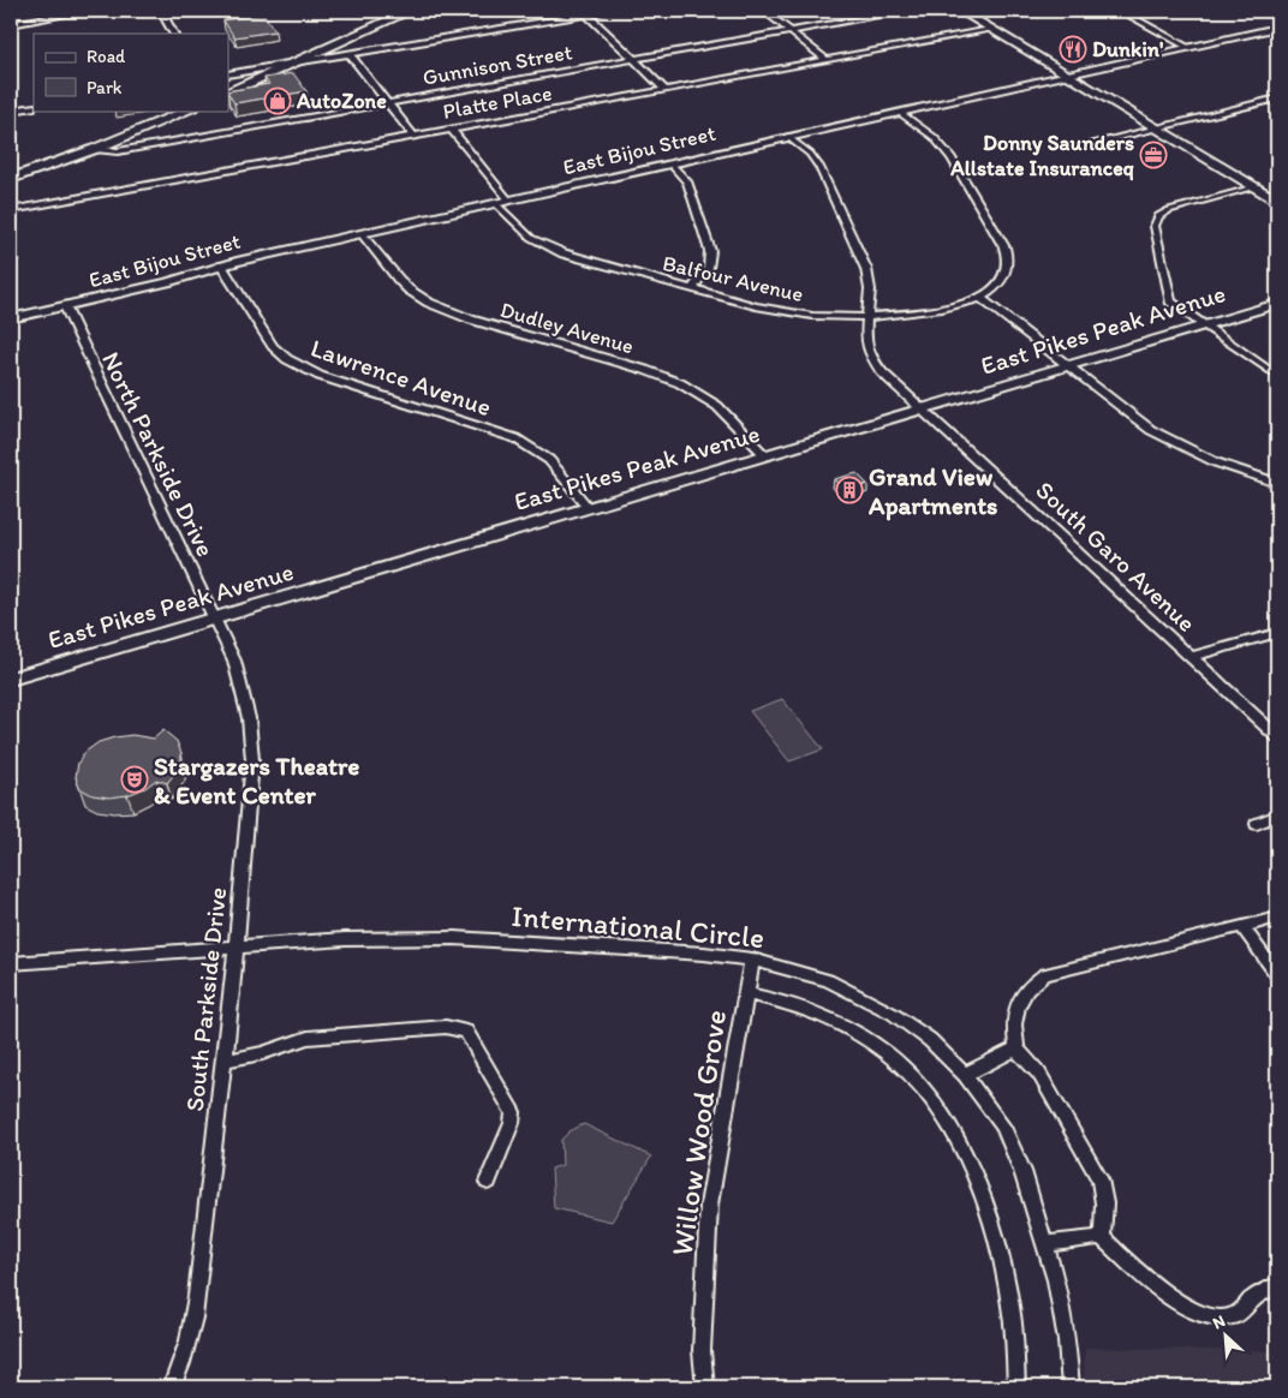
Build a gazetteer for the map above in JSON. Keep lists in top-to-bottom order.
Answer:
{
  "streets": {
    "main road": ["East Pikes Peak Avenue"],
    "street": [
      "Gunnison Street",
      "Platte Place",
      "East Bijou Street",
      "Balfour Avenue",
      "Dudley Avenue",
      "Lawrence Avenue",
      "North Parkside Drive",
      "South Garo Avenue",
      "International Circle",
      "South Parkside Drive",
      "Willow Wood Grove"
    ]
  },
  "crossings": [
    ["East Bijou Street", "Balfour Avenue"],
    ["East Bijou Street", "Dudley Avenue"],
    ["East Bijou Street", "Lawrence Avenue"],
    ["East Bijou Street", "North Parkside Drive"],
    ["East Bijou Street", "South Garo Avenue"],
    ["Balfour Avenue", "South Garo Avenue"],
    ["Dudley Avenue", "East Pikes Peak Avenue"],
    ["East Pikes Peak Avenue", "Lawrence Avenue"],
    ["East Pikes Peak Avenue", "North Parkside Drive"],
    ["East Pikes Peak Avenue", "South Garo Avenue"],
    ["East Pikes Peak Avenue", "South Parkside Drive"],
    ["North Parkside Drive", "South Parkside Drive"],
    ["International Circle", "South Parkside Drive"],
    ["International Circle", "Willow Wood Grove"]
  ],
  "places": {
    "restaurant": ["Dunkin'"],
    "shop": ["AutoZone"],
    "office": ["Donny Saunders Allstate Insuranceq"],
    "building": ["Grand View Apartments"],
    "theatre": ["Stargazers Theatre & Event Center"]
  },
  "legend": ["Road", "Park"],
  "north": "top left"
}
